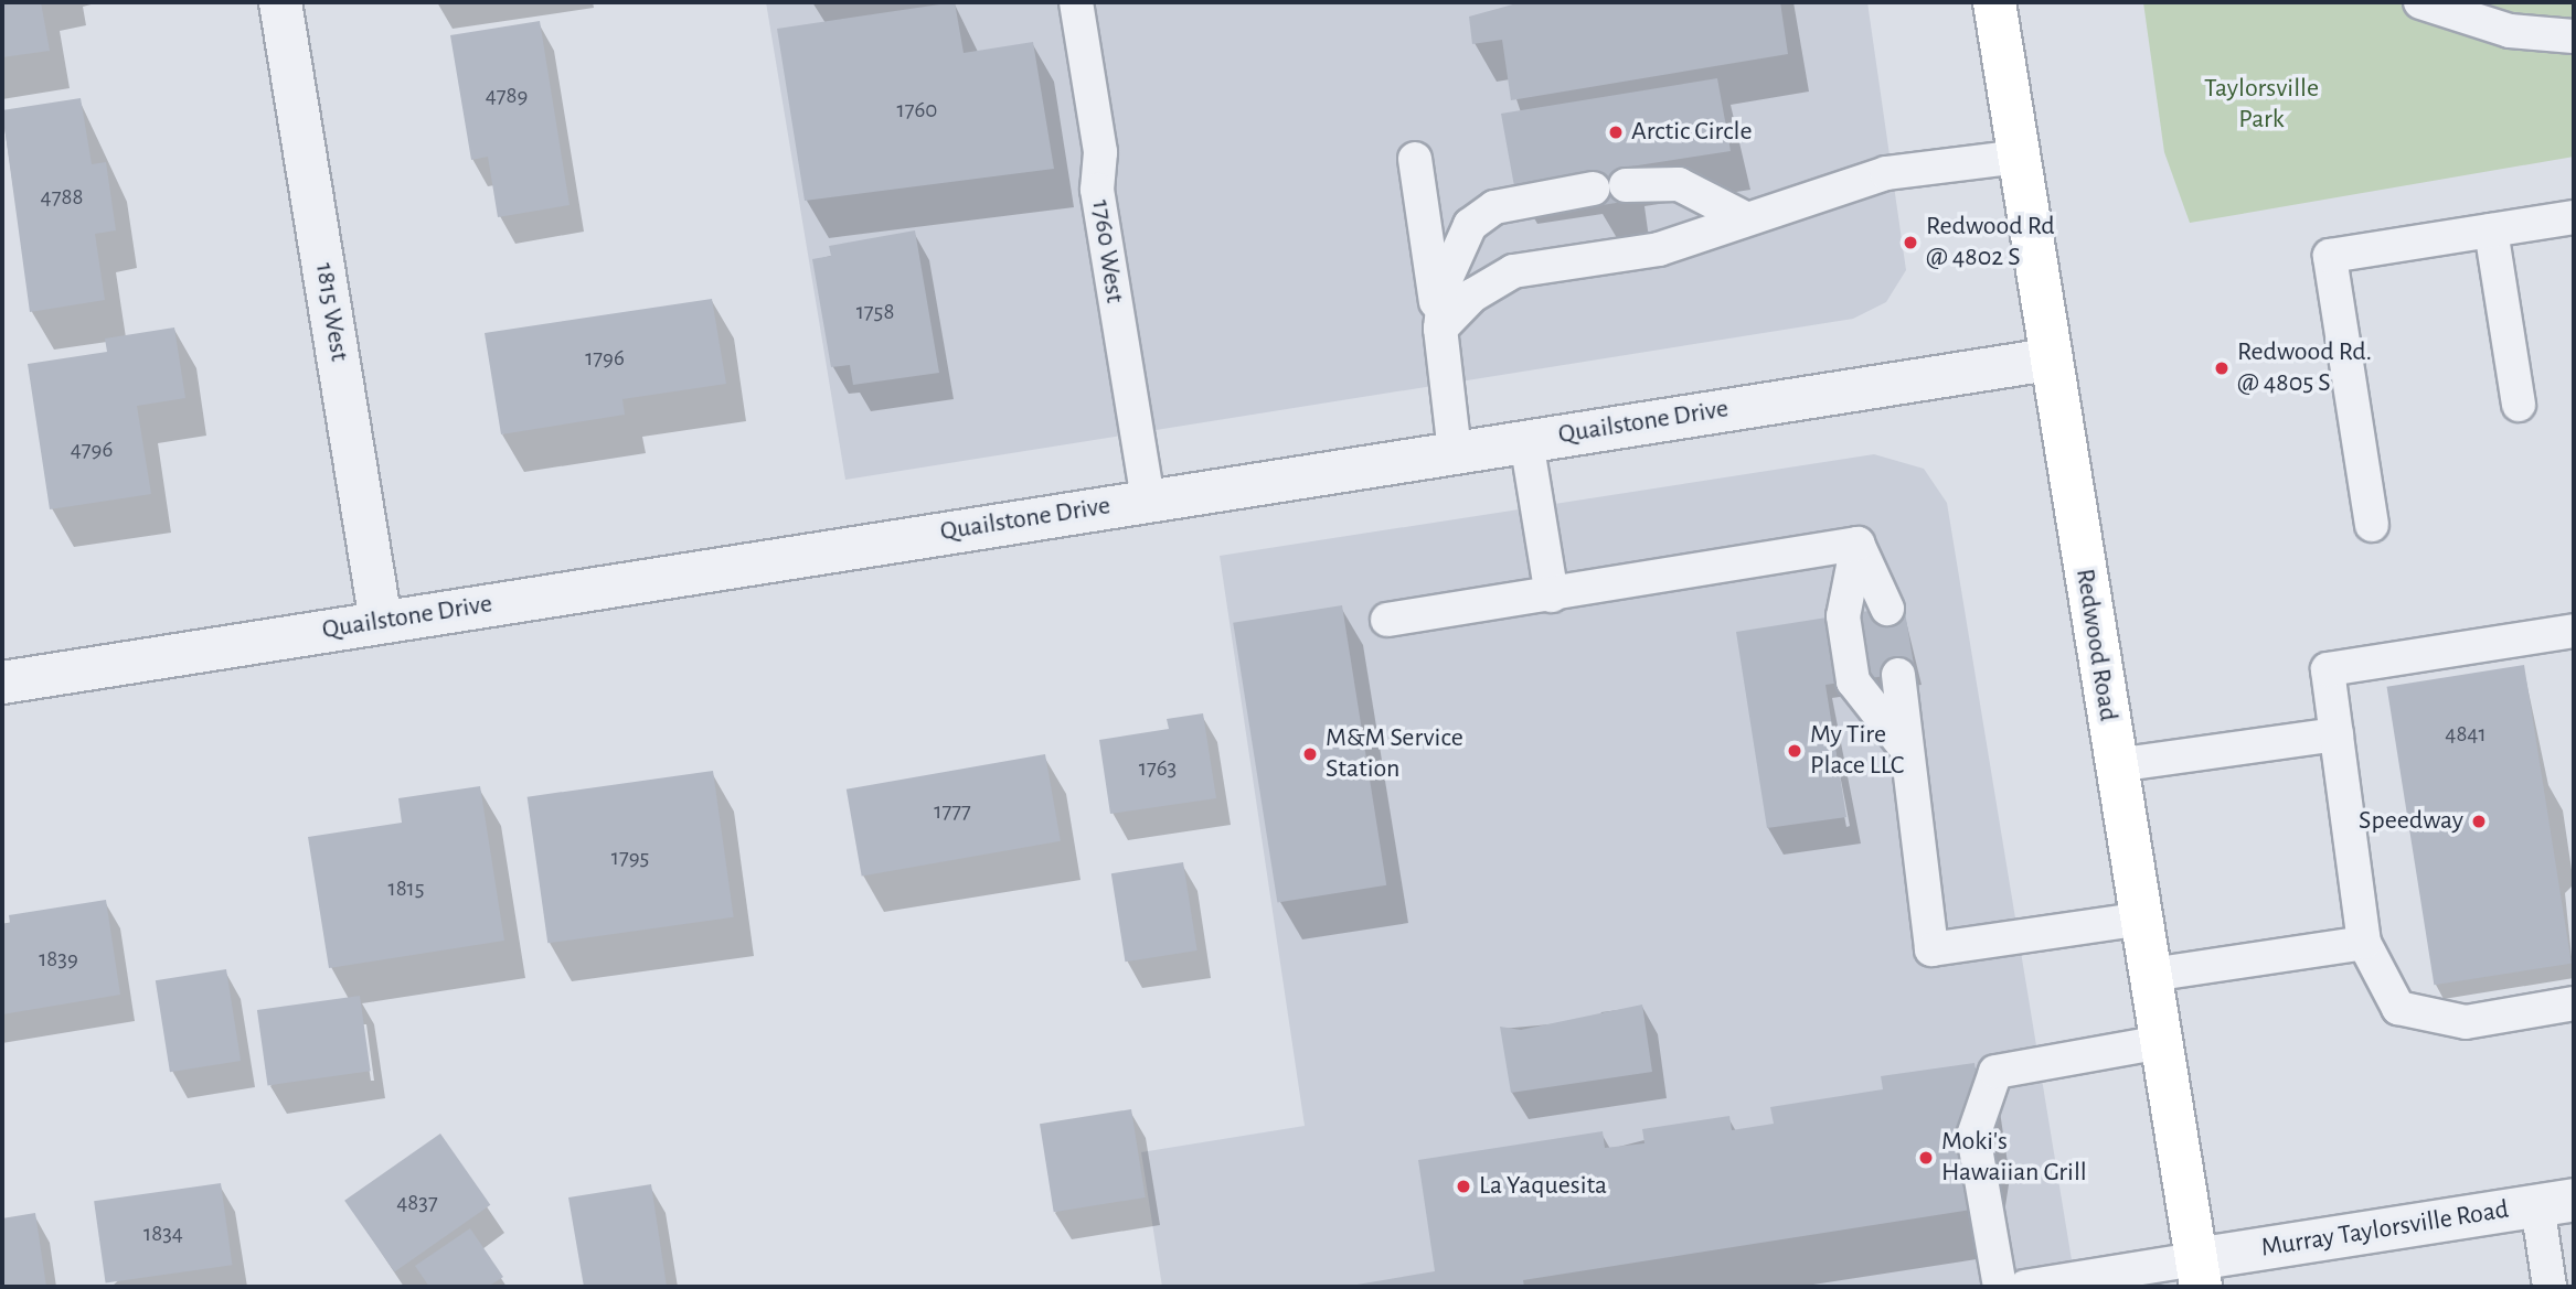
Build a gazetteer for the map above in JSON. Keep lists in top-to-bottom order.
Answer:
{
  "streets": {
    "main road": ["Redwood Road"],
    "street": ["1815 West", "Quailstone Drive", "Murray Taylorsville Road"],
    "lane": ["1760 West"]
  },
  "crossings": [
    ["1760 West", "Quailstone Drive"],
    ["1815 West", "Quailstone Drive"],
    ["Quailstone Drive", "Redwood Road"],
    ["Redwood Road", "Murray Taylorsville Road"]
  ],
  "parks": ["Taylorsville Park"],
  "places": [
    "Arctic Circle",
    "Redwood Rd @ 4802 S",
    "Redwood Rd. @ 4805 S",
    "My Tire Place LLC",
    "M&M Service Station",
    "Speedway",
    "Moki's Hawaiian Grill",
    "La Yaquesita"
  ],
  "house_numbers": [
    "4789",
    "1760",
    "4788",
    "1758",
    "1796",
    "4796",
    "4841",
    "1763",
    "1777",
    "1795",
    "1815",
    "1839",
    "4837",
    "1834"
  ]
}
